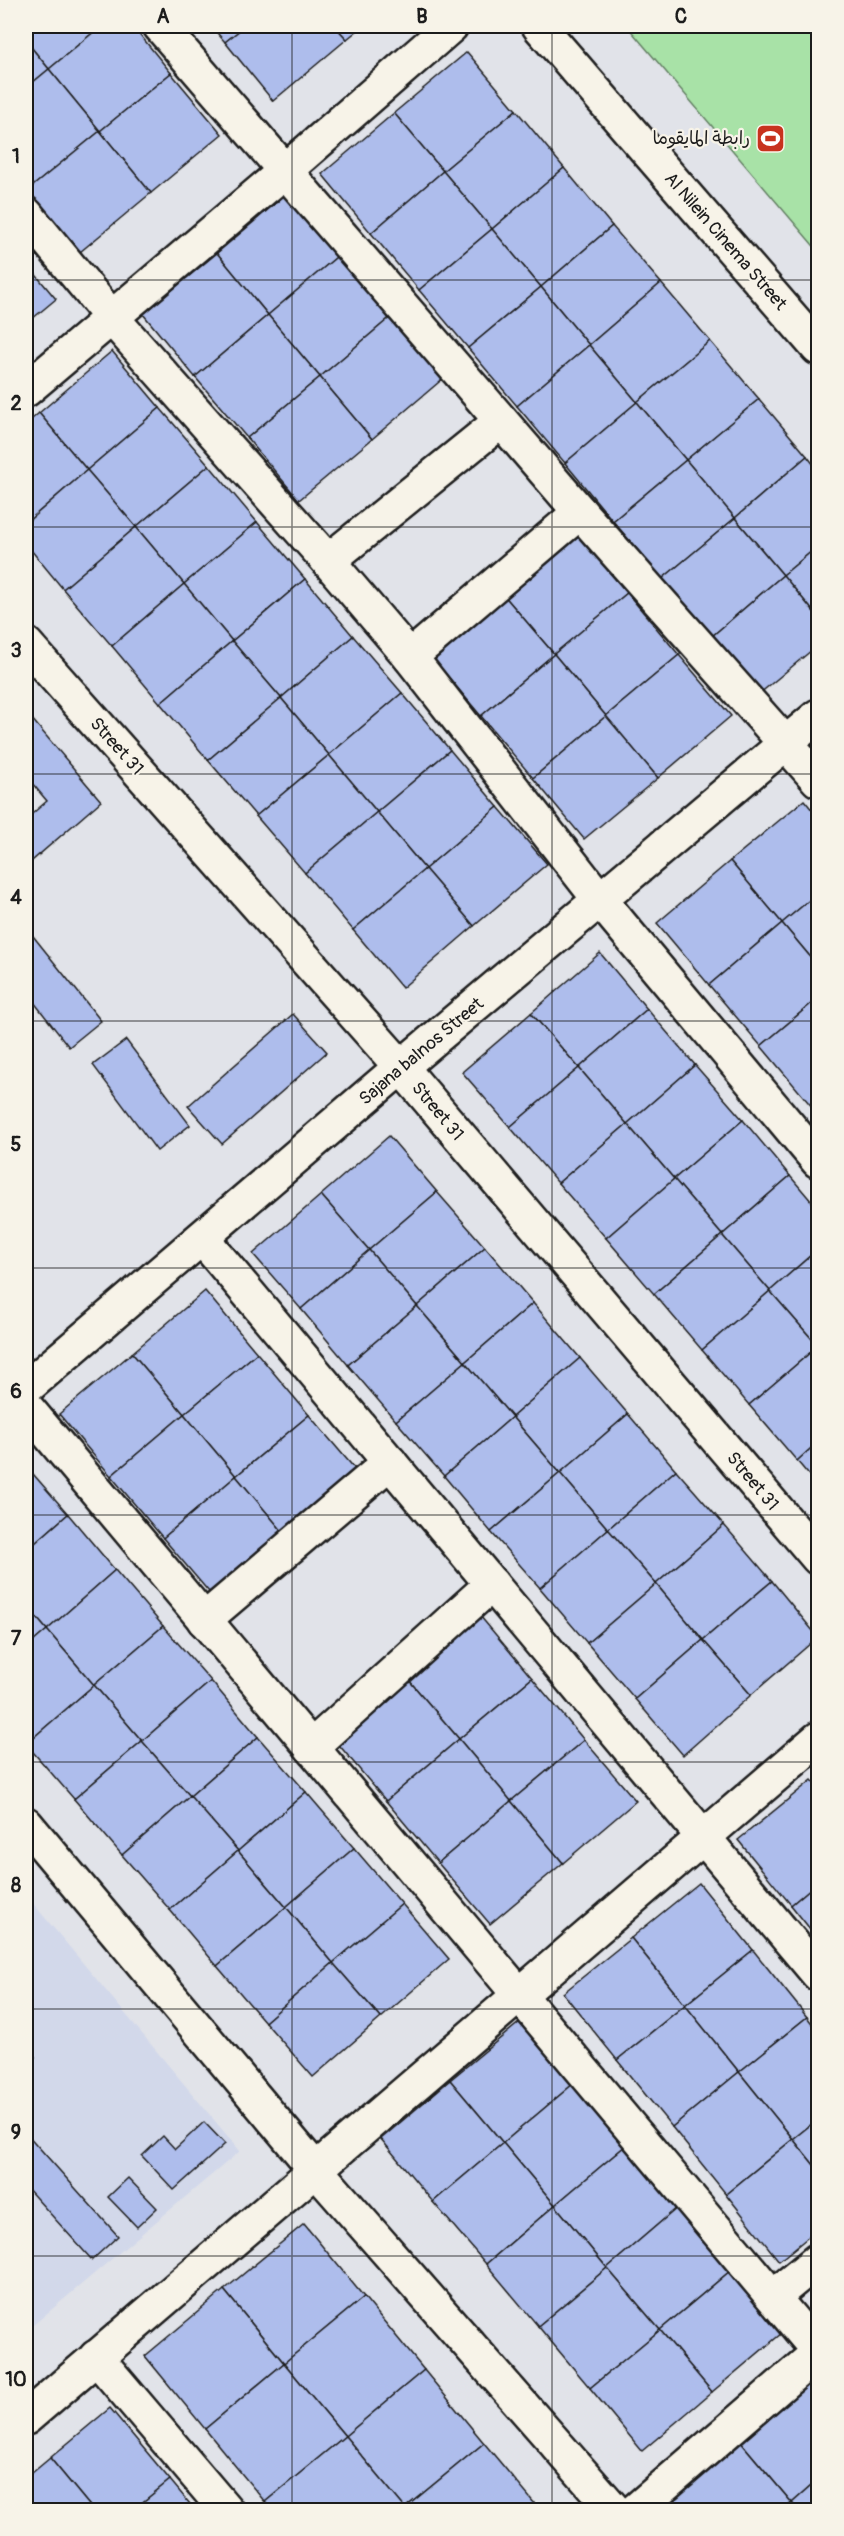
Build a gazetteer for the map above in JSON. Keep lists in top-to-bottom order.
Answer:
{
  "streets": {
    "street": ["Al Nilein Cinema Street", "Street 31", "Sajana balnos Street"]
  },
  "crossings": [
    ["Street 31", "Sajana balnos Street"]
  ],
  "places": {
    "sports": ["رابطة المايقوما"]
  },
  "grid": {
    "columns": ["A", "B", "C"],
    "rows": [
      "1",
      "2",
      "3",
      "4",
      "5",
      "6",
      "7",
      "8",
      "9",
      "10"
    ]
  }
}
